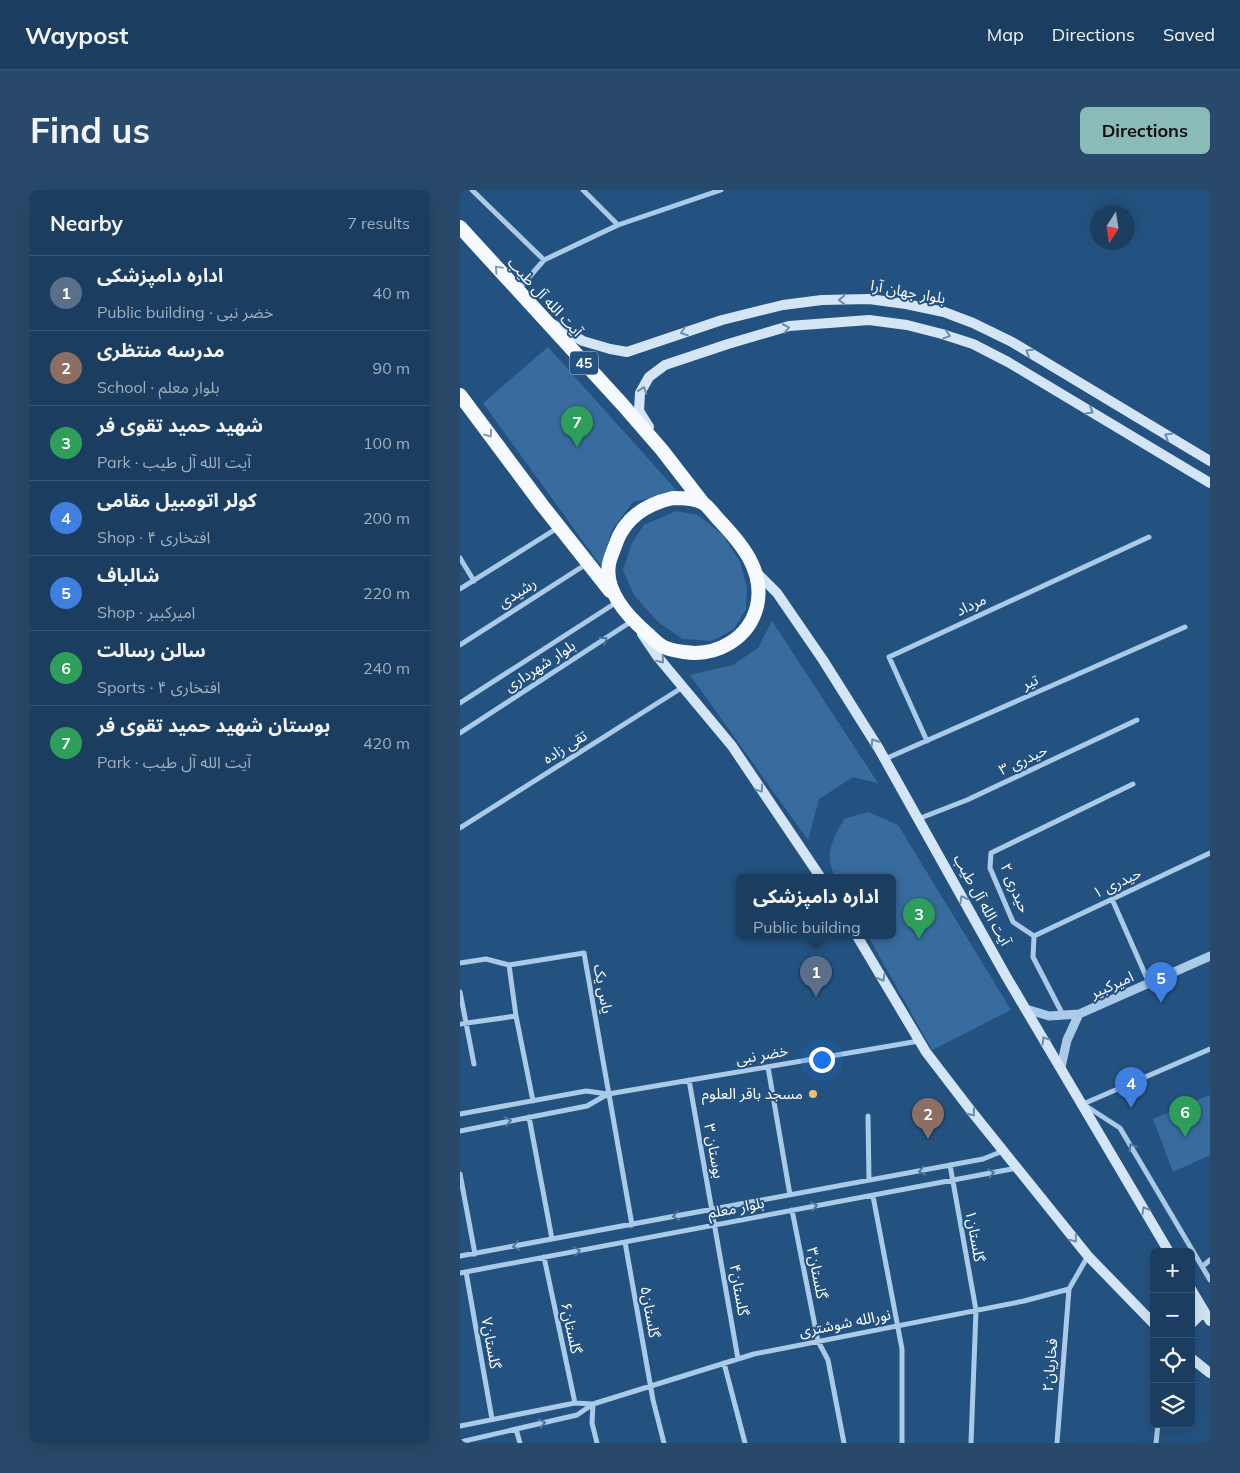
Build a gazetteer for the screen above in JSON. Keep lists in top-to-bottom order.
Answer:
{
  "streets": {
    "highway": ["آیت الله آل طیب", "45"],
    "main road": ["بلوار جهان آرا"],
    "street": [
      "رشیدی",
      "مرداد",
      "بلوار شهرداری",
      "تیر",
      "تقی زاده",
      "حیدری ۳",
      "حیدری ۱",
      "حیدری ۲",
      "امیرکبیر",
      "یاس یک",
      "خضر نبی",
      "بوستان ۳",
      "بلوار معلم",
      "گلستان۱",
      "گلستان۳",
      "گلستان۴",
      "گلستان۵",
      "نورالله شوشتری",
      "گلستان۶",
      "گلستان۷",
      "فخاریان۲"
    ]
  },
  "crossings": [
    ["بلوار جهان آرا", "آیت الله آل طیب"],
    ["آیت الله آل طیب", "بلوار شهرداری"],
    ["آیت الله آل طیب", "تیر"],
    ["آیت الله آل طیب", "حیدری ۳"],
    ["مرداد", "تیر"],
    ["حیدری ۱", "حیدری ۲"],
    ["یاس یک", "خضر نبی"],
    ["خضر نبی", "بوستان ۳"],
    ["بوستان ۳", "بلوار معلم"],
    ["بوستان ۳", "گلستان۴"],
    ["بلوار معلم", "گلستان۱"],
    ["بلوار معلم", "گلستان۳"],
    ["بلوار معلم", "گلستان۴"],
    ["بلوار معلم", "گلستان۵"],
    ["بلوار معلم", "گلستان۶"],
    ["بلوار معلم", "گلستان۷"],
    ["گلستان۱", "نورالله شوشتری"],
    ["گلستان۳", "نورالله شوشتری"],
    ["گلستان۴", "نورالله شوشتری"],
    ["گلستان۵", "نورالله شوشتری"],
    ["نورالله شوشتری", "گلستان۶"],
    ["نورالله شوشتری", "گلستان۷"],
    ["نورالله شوشتری", "فخاریان۲"]
  ],
  "one_way": ["بلوار جهان آرا", "آیت الله آل طیب"],
  "places": ["مسجد باقر العلوم"],
  "north": "bottom",
  "page": {
    "header": "Waypost",
    "nav": ["Map", "Directions", "Saved"],
    "buttons": "Directions",
    "title": "Find us",
    "heading": ["Nearby", "7 results"],
    "list": [
      {
        "mark": "1",
        "name": "اداره دامپزشکی",
        "note": "Public building · خضر نبی",
        "value": "40 m"
      },
      {
        "mark": "2",
        "name": "مدرسه منتظری",
        "note": "School · بلوار معلم",
        "value": "90 m"
      },
      {
        "mark": "3",
        "name": "شهید حمید تقوی فر",
        "note": "Park · آیت الله آل طیب",
        "value": "100 m"
      },
      {
        "mark": "4",
        "name": "کولر اتومبیل مقامی",
        "note": "Shop · افتخاری ۴",
        "value": "200 m"
      },
      {
        "mark": "5",
        "name": "شالباف",
        "note": "Shop · امیرکبیر",
        "value": "220 m"
      },
      {
        "mark": "6",
        "name": "سالن رسالت",
        "note": "Sports · افتخاری ۴",
        "value": "240 m"
      },
      {
        "mark": "7",
        "name": "بوستان شهید حمید تقوی فر",
        "note": "Park · آیت الله آل طیب",
        "value": "420 m"
      }
    ],
    "pins": [
      "7",
      "3",
      "1",
      "5",
      "4",
      "6",
      "2"
    ],
    "popup": ["اداره دامپزشکی", "Public building"],
    "map_buttons": ["+", "−"]
  }
}
